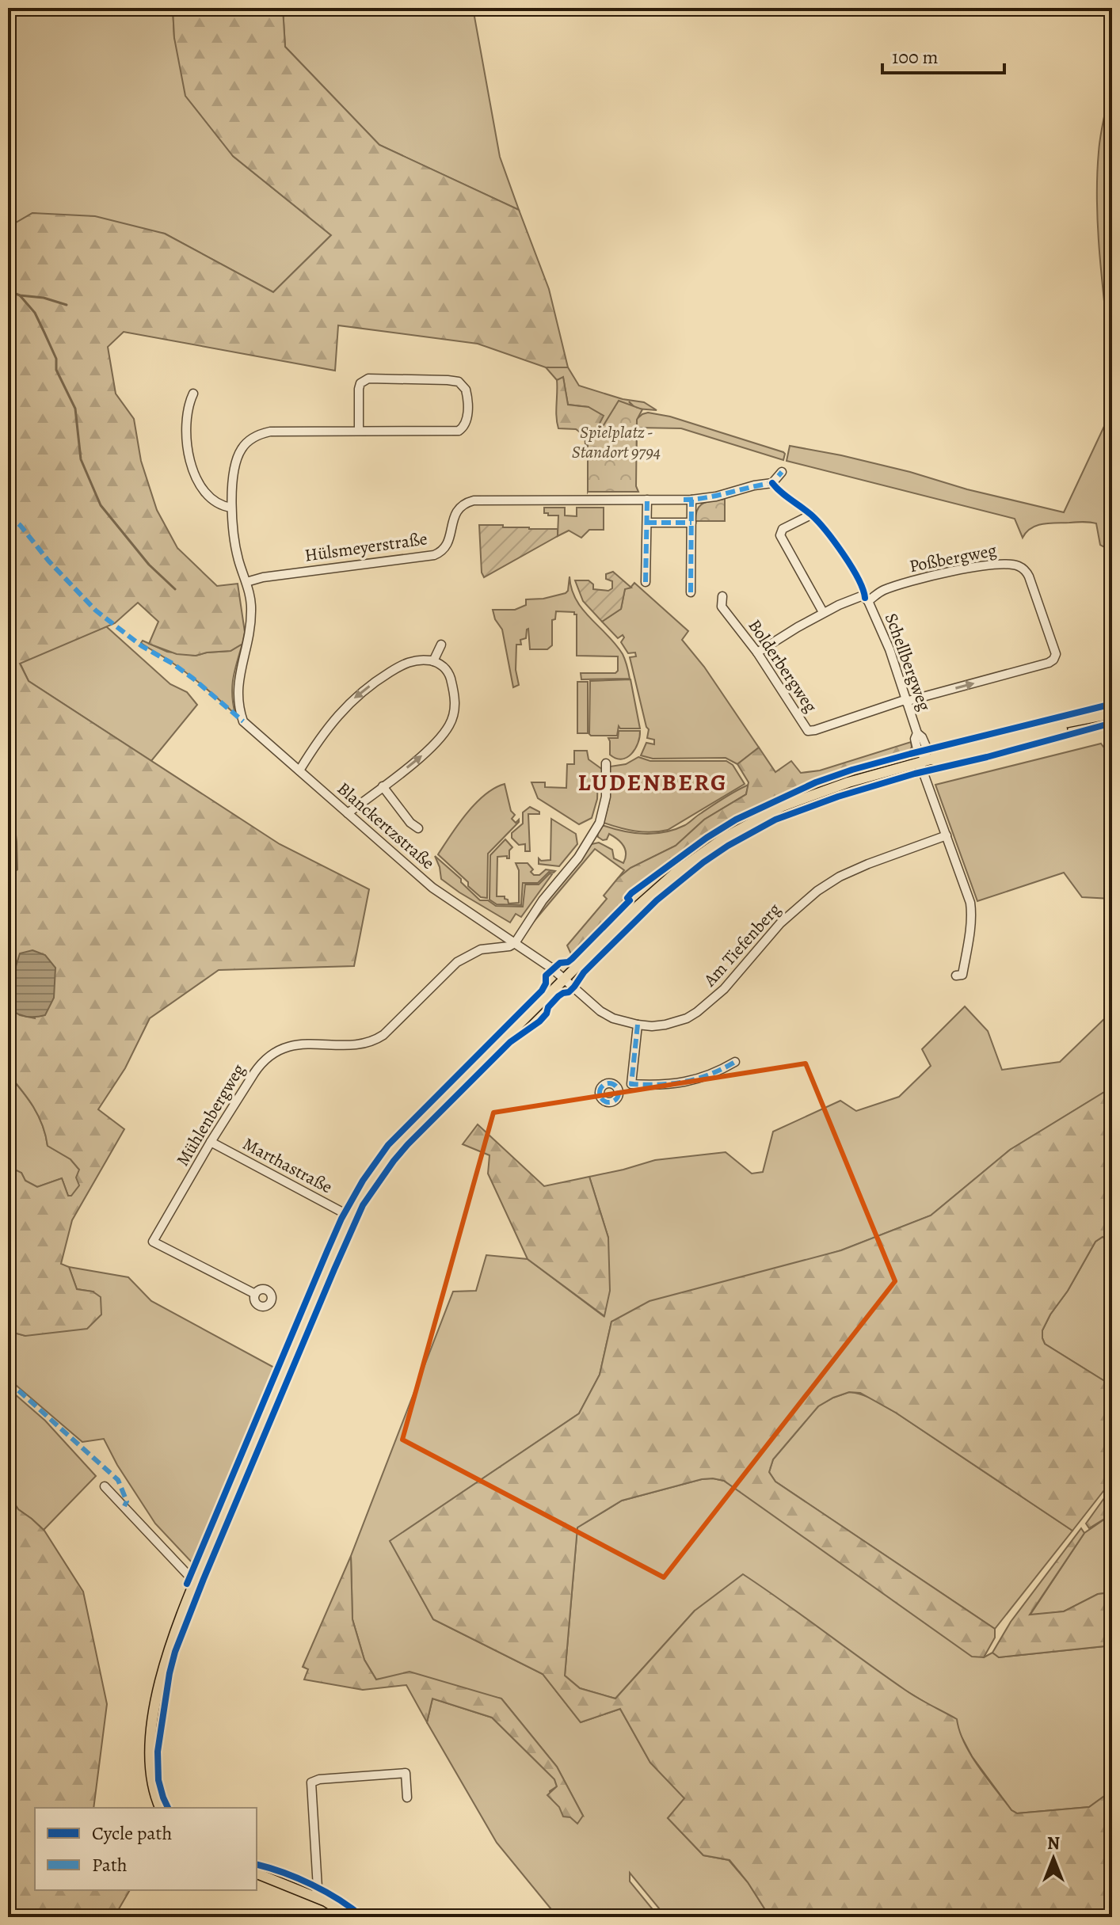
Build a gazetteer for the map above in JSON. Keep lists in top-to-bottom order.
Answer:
{
  "streets": {
    "street": [
      "Hülsmeyerstraße",
      "Poßbergweg",
      "Schellbergweg",
      "Bolderbergweg",
      "Blanckertzstraße",
      "Am Tiefenberg",
      "Mühlenbergweg",
      "Marthastraße"
    ]
  },
  "crossings": [
    ["Hülsmeyerstraße", "Blanckertzstraße"],
    ["Poßbergweg", "Schellbergweg"],
    ["Poßbergweg", "Bolderbergweg"],
    ["Schellbergweg", "Bolderbergweg"],
    ["Schellbergweg", "Am Tiefenberg"],
    ["Blanckertzstraße", "Am Tiefenberg"],
    ["Blanckertzstraße", "Mühlenbergweg"],
    ["Mühlenbergweg", "Marthastraße"]
  ],
  "districts": ["LUDENBERG"],
  "parks": ["Spielplatz - Standort 9794"],
  "legend": ["Cycle path", "Path"],
  "scale_bar": "100 m",
  "north": "top"
}
